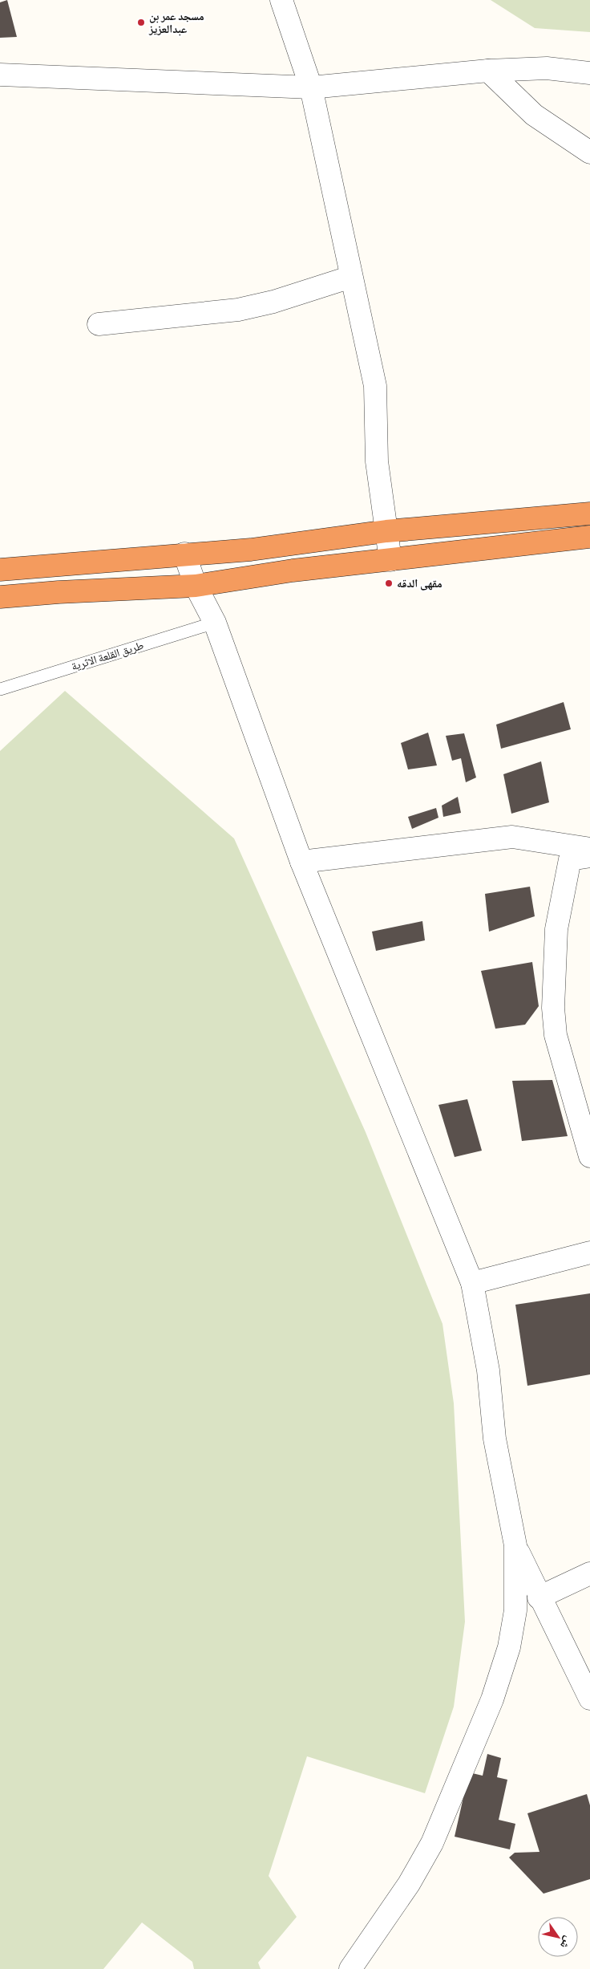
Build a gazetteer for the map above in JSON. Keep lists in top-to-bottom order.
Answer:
{
  "streets": {
    "lane": ["طريق القلعة الاثرية"]
  },
  "places": ["مسجد عمر بن عبدالعزيز", "مقهى الدقه"],
  "north": "bottom right"
}
